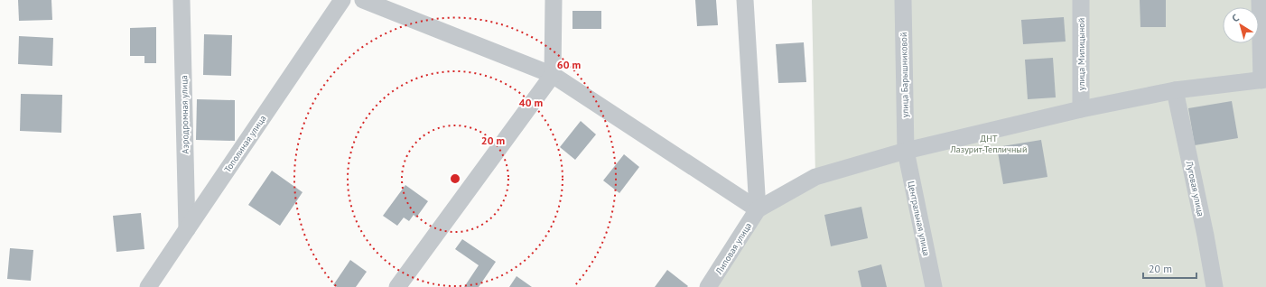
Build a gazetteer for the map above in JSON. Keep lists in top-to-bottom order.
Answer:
{
  "streets": {
    "street": [
      "улица Милицыной",
      "улица Барышниковой",
      "Аэродромная улица",
      "Тополиная улица",
      "Луговая улица",
      "Центральная улица",
      "Липовая улица"
    ]
  },
  "crossings": [
    ["улица Барышниковой", "Центральная улица"],
    ["Аэродромная улица", "Тополиная улица"]
  ],
  "parks": ["ДНТ Лазурит-Тепличный"],
  "scale_bar": "20 m",
  "north": "top left",
  "rings": ["60 m", "40 m", "20 m"]
}
